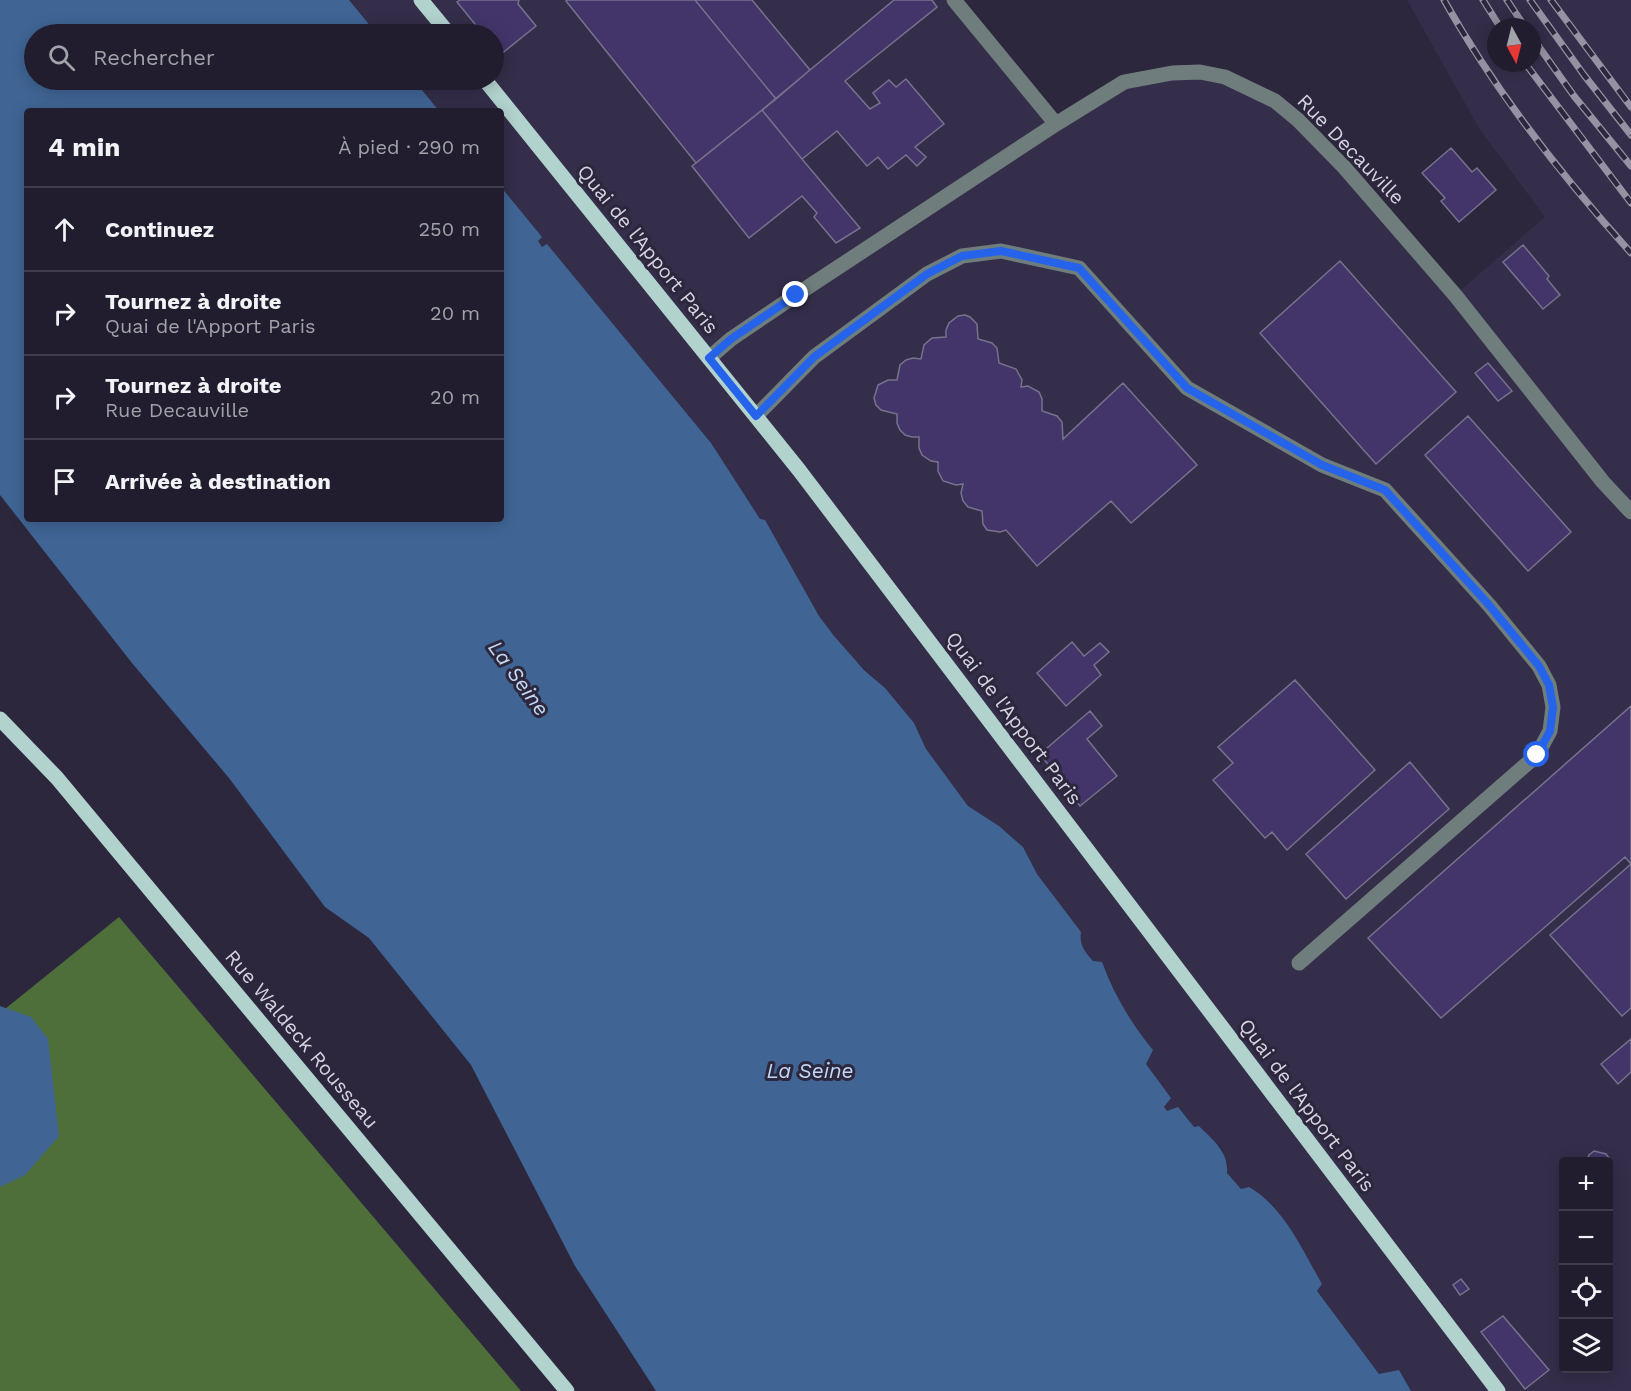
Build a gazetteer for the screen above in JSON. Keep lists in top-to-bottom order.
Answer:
{
  "streets": {
    "main road": ["Quai de l'Apport Paris", "Rue Waldeck Rousseau"],
    "street": ["Rue Decauville"]
  },
  "crossings": [
    ["Rue Decauville", "Quai de l'Apport Paris"]
  ],
  "water": ["La Seine"],
  "north": "bottom",
  "page": {
    "search": "Rechercher",
    "heading": ["4 min", "À pied · 290 m"],
    "list": [
      ["Continuez", "250 m"],
      ["Tournez à droite", "Quai de l'Apport Paris", "20 m"],
      ["Tournez à droite", "Rue Decauville", "20 m"],
      "Arrivée à destination"
    ],
    "map_buttons": ["+", "−"]
  }
}
